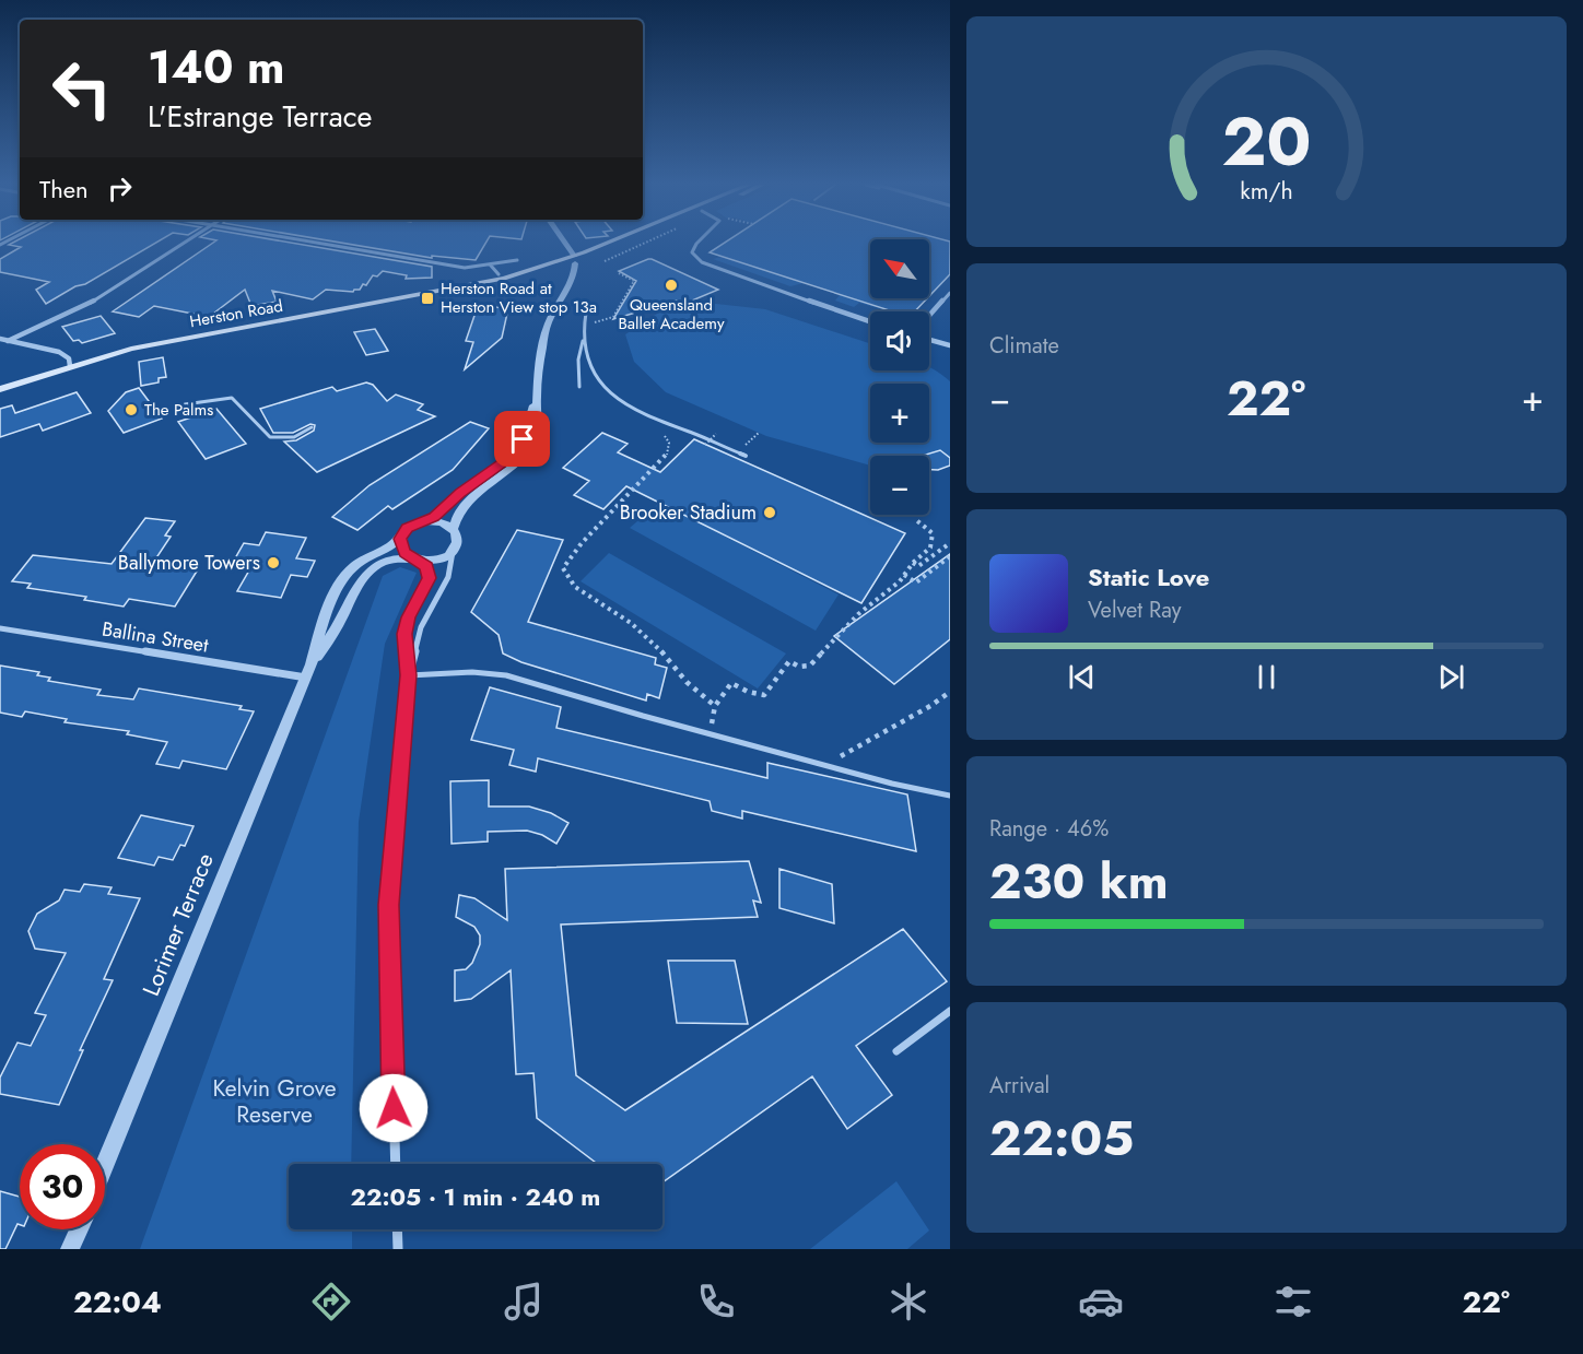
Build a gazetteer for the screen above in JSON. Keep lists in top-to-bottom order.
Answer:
{
  "streets": {
    "main road": ["Herston Road"],
    "street": ["Ballina Street", "Lorimer Terrace"]
  },
  "crossings": [
    ["Ballina Street", "Lorimer Terrace"]
  ],
  "parks": ["Kelvin Grove Reserve"],
  "places": {
    "other": [
      "Queensland Ballet Academy",
      "The Palms",
      "Brooker Stadium",
      "Ballymore Towers"
    ],
    "transit": ["Herston Road at Herston View stop 13a"]
  },
  "north": "top left",
  "page": {
    "turn": ["140 m", "L'Estrange Terrace"],
    "then": "Then",
    "map_buttons": ["+", "−"],
    "tile": [
      "Climate",
      ["Range · 46%", "230 km"],
      ["Arrival", "22:05"]
    ],
    "heat": ["−", "22°", "+"],
    "song": ["Static Love", "Velvet Ray"],
    "limit": "30",
    "trip": "22:05 · 1 min · 240 m",
    "tabs": ["22:04", "22°"],
    "gauge": ["20", "km/h"]
  }
}
